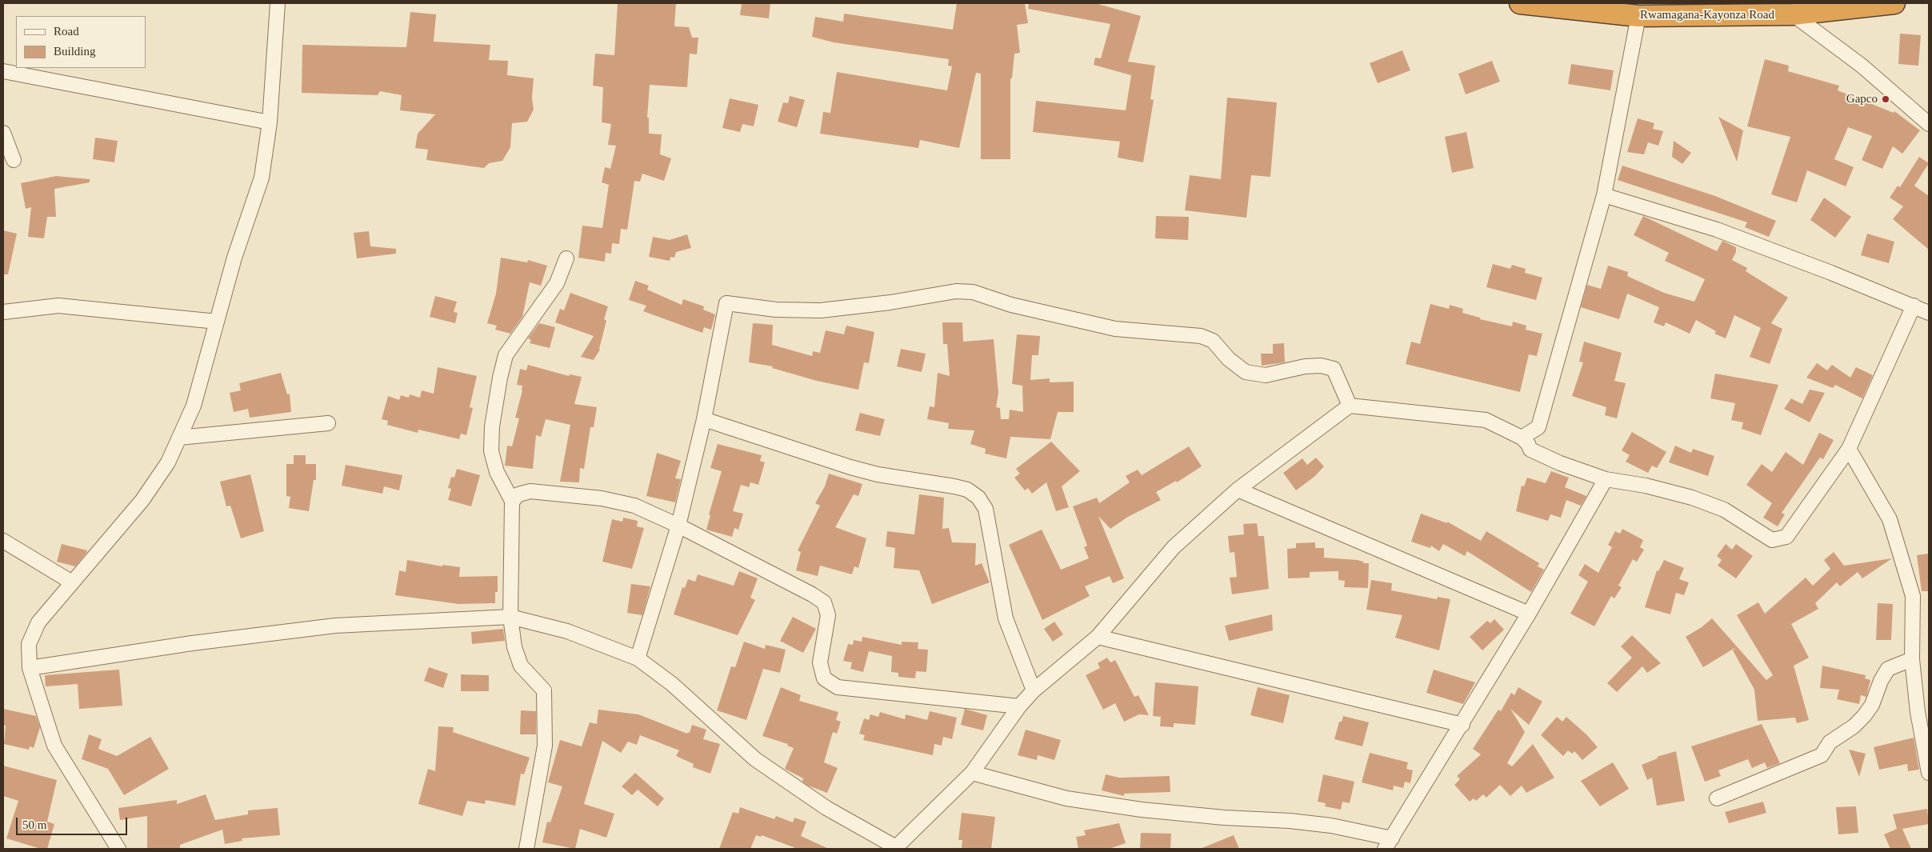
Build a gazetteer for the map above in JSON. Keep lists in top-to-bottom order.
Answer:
{
  "streets": {
    "highway": ["Rwamagana-Kayonza Road"]
  },
  "places": ["Gapco"],
  "legend": ["Road", "Building"],
  "scale_bar": "50 m"
}
